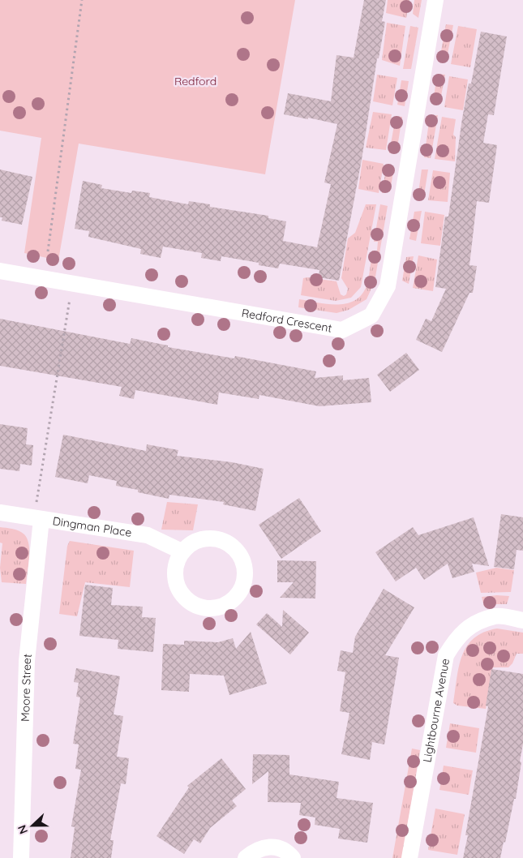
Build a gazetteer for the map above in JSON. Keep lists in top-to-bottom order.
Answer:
{
  "streets": {
    "street": [
      "Redford Crescent",
      "Dingman Place",
      "Moore Street",
      "Lightbourne Avenue"
    ]
  },
  "crossings": [
    ["Dingman Place", "Moore Street"]
  ],
  "parks": ["Redford"],
  "north": "left"
}
